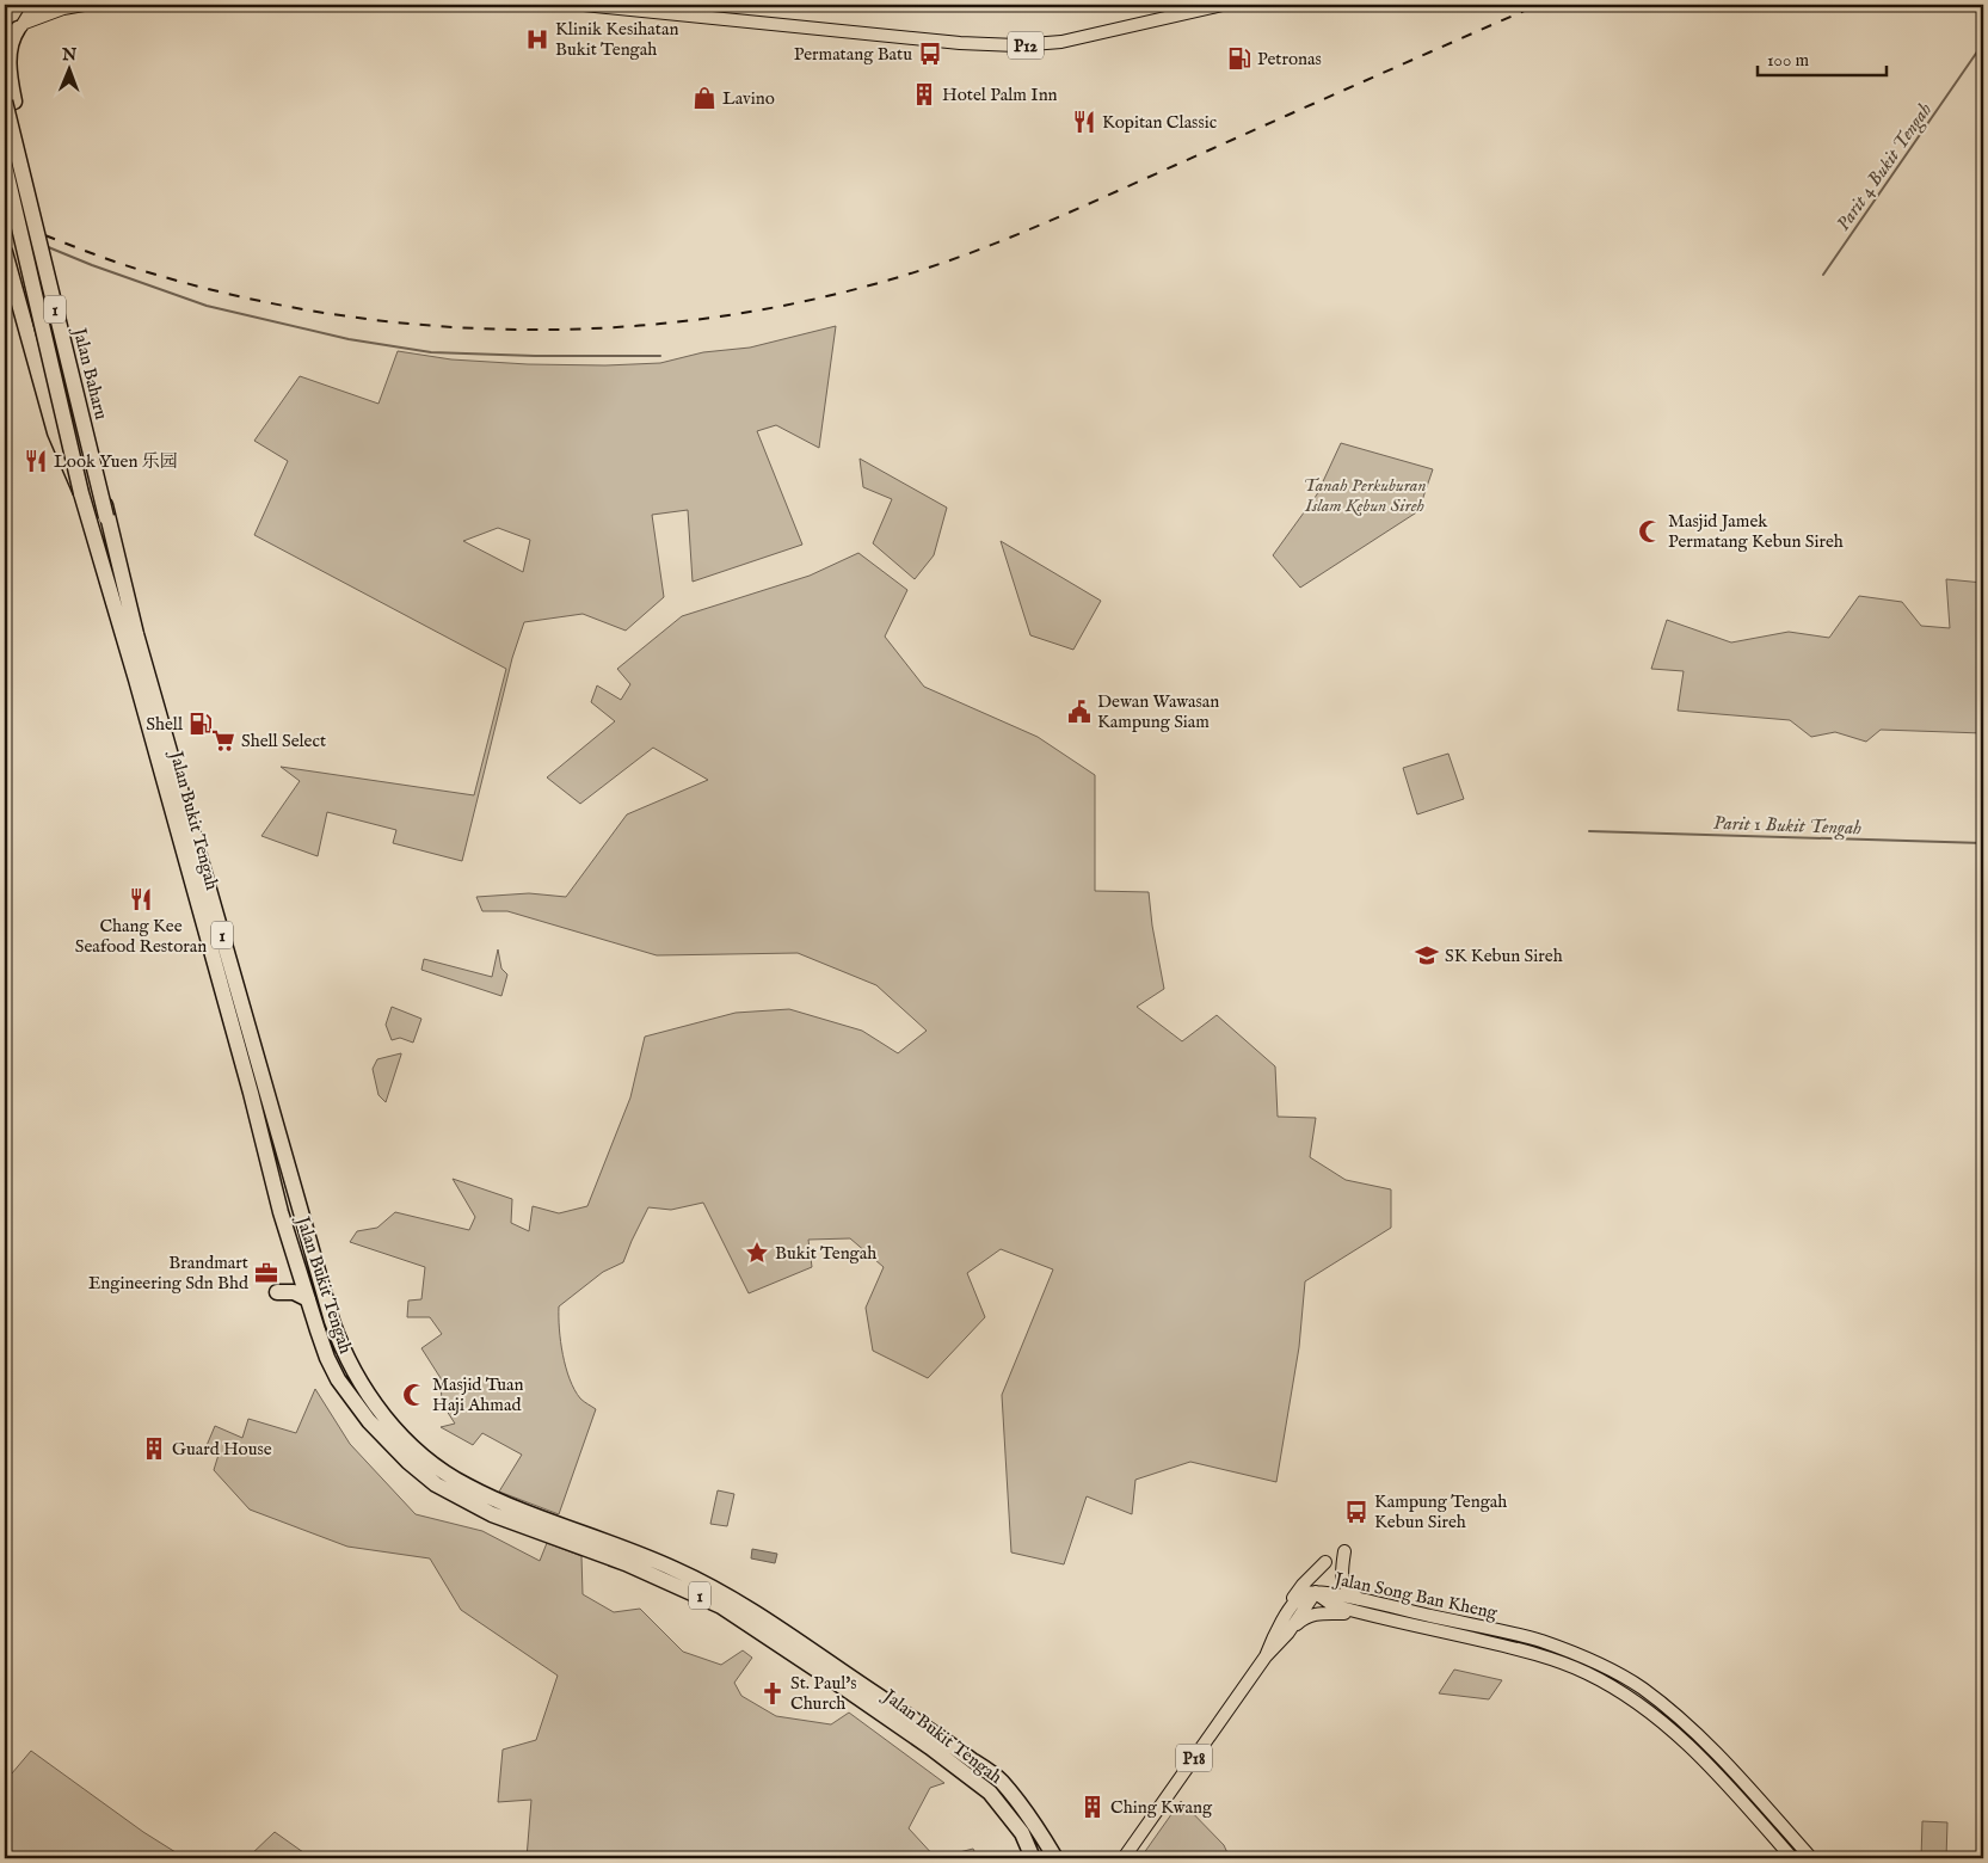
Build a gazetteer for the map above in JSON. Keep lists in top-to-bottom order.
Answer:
{
  "streets": {
    "highway": ["1", "Jalan Baharu", "Jalan Bukit Tengah"],
    "main road": ["P12", "Jalan Song Ban Kheng", "P18"]
  },
  "crossings": [
    ["Jalan Baharu", "Jalan Bukit Tengah"],
    ["Jalan Song Ban Kheng", "P18"]
  ],
  "water": ["Parit 4 Bukit Tengah", "Parit 1 Bukit Tengah"],
  "parks": ["Tanah Perkuburan Islam Kebun Sireh"],
  "places": {
    "hospital": ["Klinik Kesihatan Bukit Tengah"],
    "bus stop": ["Permatang Batu", "Kampung Tengah Kebun Sireh"],
    "fuel station": ["Petronas", "Shell"],
    "building": ["Hotel Palm Inn", "Guard House", "Ching Kwang"],
    "shop": ["Lavino"],
    "restaurant": ["Kopitan Classic", "Look Yuen 乐园", "Chang Kee Seafood Restoran"],
    "mosque": ["Masjid Jamek Permatang Kebun Sireh", "Masjid Tuan Haji Ahmad"],
    "public building": ["Dewan Wawasan Kampung Siam"],
    "supermarket": ["Shell Select"],
    "school or university": ["SK Kebun Sireh"],
    "place": ["Bukit Tengah"],
    "office": ["Brandmart Engineering Sdn Bhd"],
    "church": ["St. Paul's Church"]
  },
  "scale_bar": "100 m",
  "north": "top"
}
